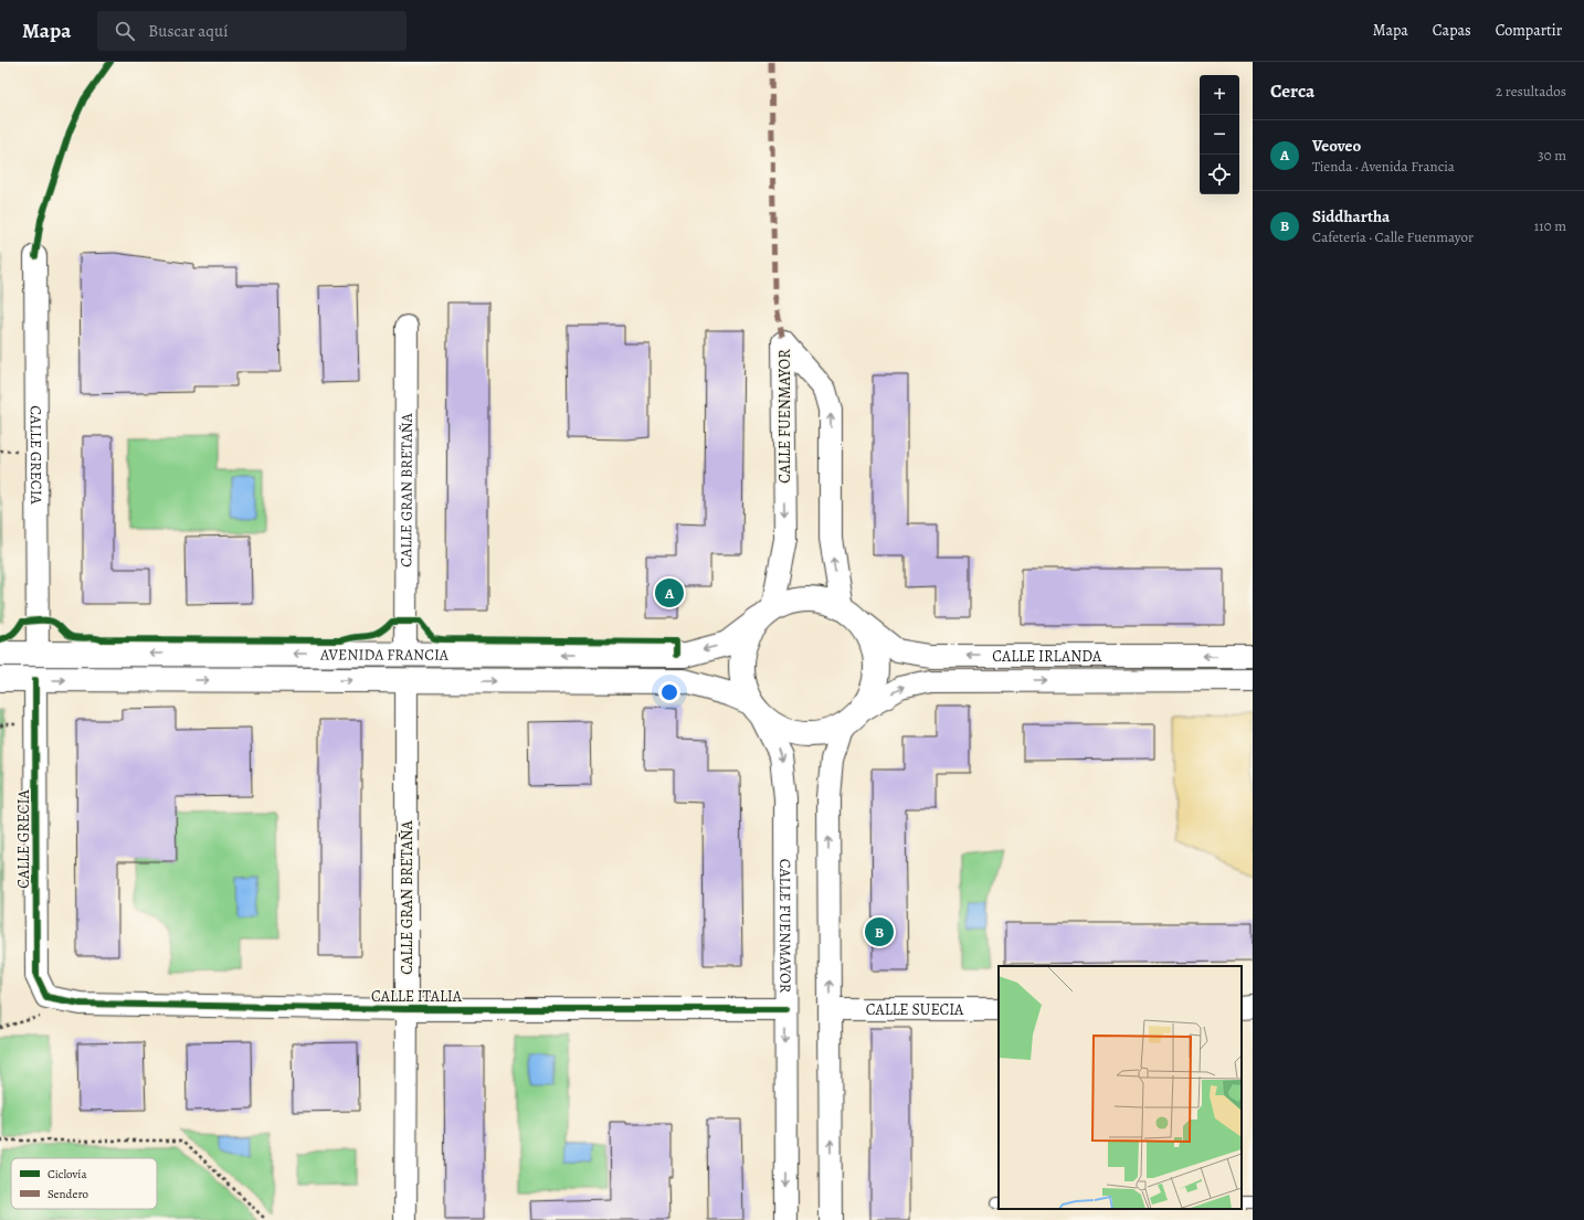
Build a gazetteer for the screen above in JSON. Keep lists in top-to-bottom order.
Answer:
{
  "streets": {
    "main road": ["AVENIDA FRANCIA"],
    "street": [
      "CALLE FUENMAYOR",
      "CALLE GRECIA",
      "CALLE GRAN BRETAÑA",
      "CALLE IRLANDA",
      "CALLE ITALIA",
      "CALLE SUECIA"
    ]
  },
  "crossings": [
    ["CALLE FUENMAYOR", "AVENIDA FRANCIA"],
    ["CALLE FUENMAYOR", "CALLE IRLANDA"],
    ["CALLE FUENMAYOR", "CALLE ITALIA"],
    ["CALLE GRECIA", "AVENIDA FRANCIA"],
    ["CALLE GRECIA", "CALLE ITALIA"],
    ["CALLE GRAN BRETAÑA", "AVENIDA FRANCIA"],
    ["CALLE GRAN BRETAÑA", "CALLE ITALIA"],
    ["AVENIDA FRANCIA", "CALLE IRLANDA"]
  ],
  "legend": ["Ciclovía", "Sendero"],
  "page": {
    "header": "Mapa",
    "search": "Buscar aquí",
    "nav": ["Mapa", "Capas", "Compartir"],
    "heading": ["Cerca", "2 resultados"],
    "map_buttons": ["+", "−"],
    "list": [
      {
        "mark": "A",
        "name": "Veoveo",
        "note": "Tienda · Avenida Francia",
        "value": "30 m"
      },
      {
        "mark": "B",
        "name": "Siddhartha",
        "note": "Cafetería · Calle Fuenmayor",
        "value": "110 m"
      }
    ],
    "pins": ["A", "B"]
  }
}
